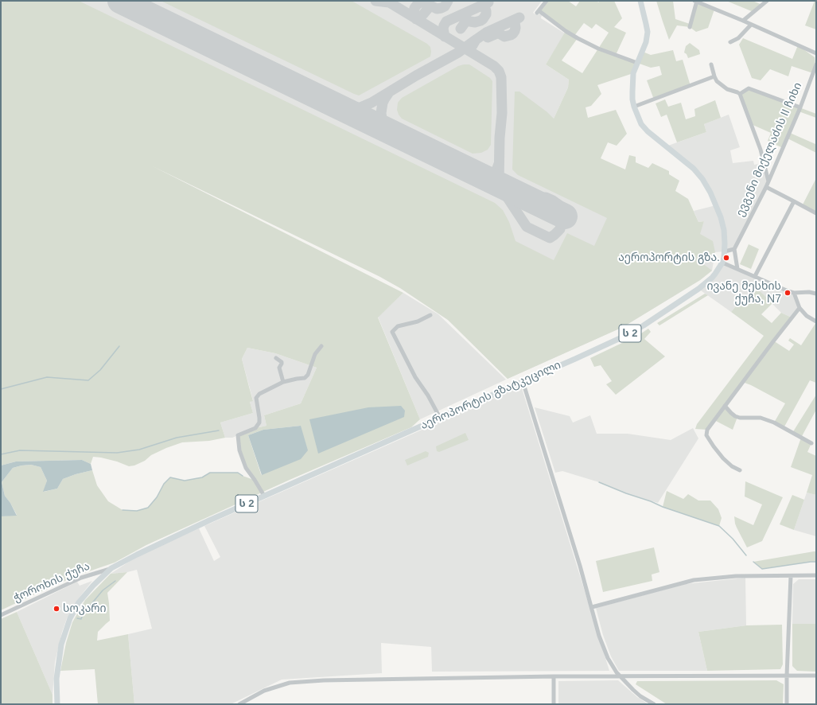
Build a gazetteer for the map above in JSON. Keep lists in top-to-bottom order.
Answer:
{
  "streets": {
    "highway": ["ს 2", "აეროპორტის გზატკეცილი"],
    "street": ["ევგენი მიქელაძის II ჩიხი", "ჭოროხის ქუჩა"]
  },
  "crossings": [
    ["აეროპორტის გზატკეცილი", "ჭოროხის ქუჩა"]
  ],
  "places": ["აეროპორტის გზა.", "ივანე მესხის ქუჩა, N7", "სოკარი"]
}
